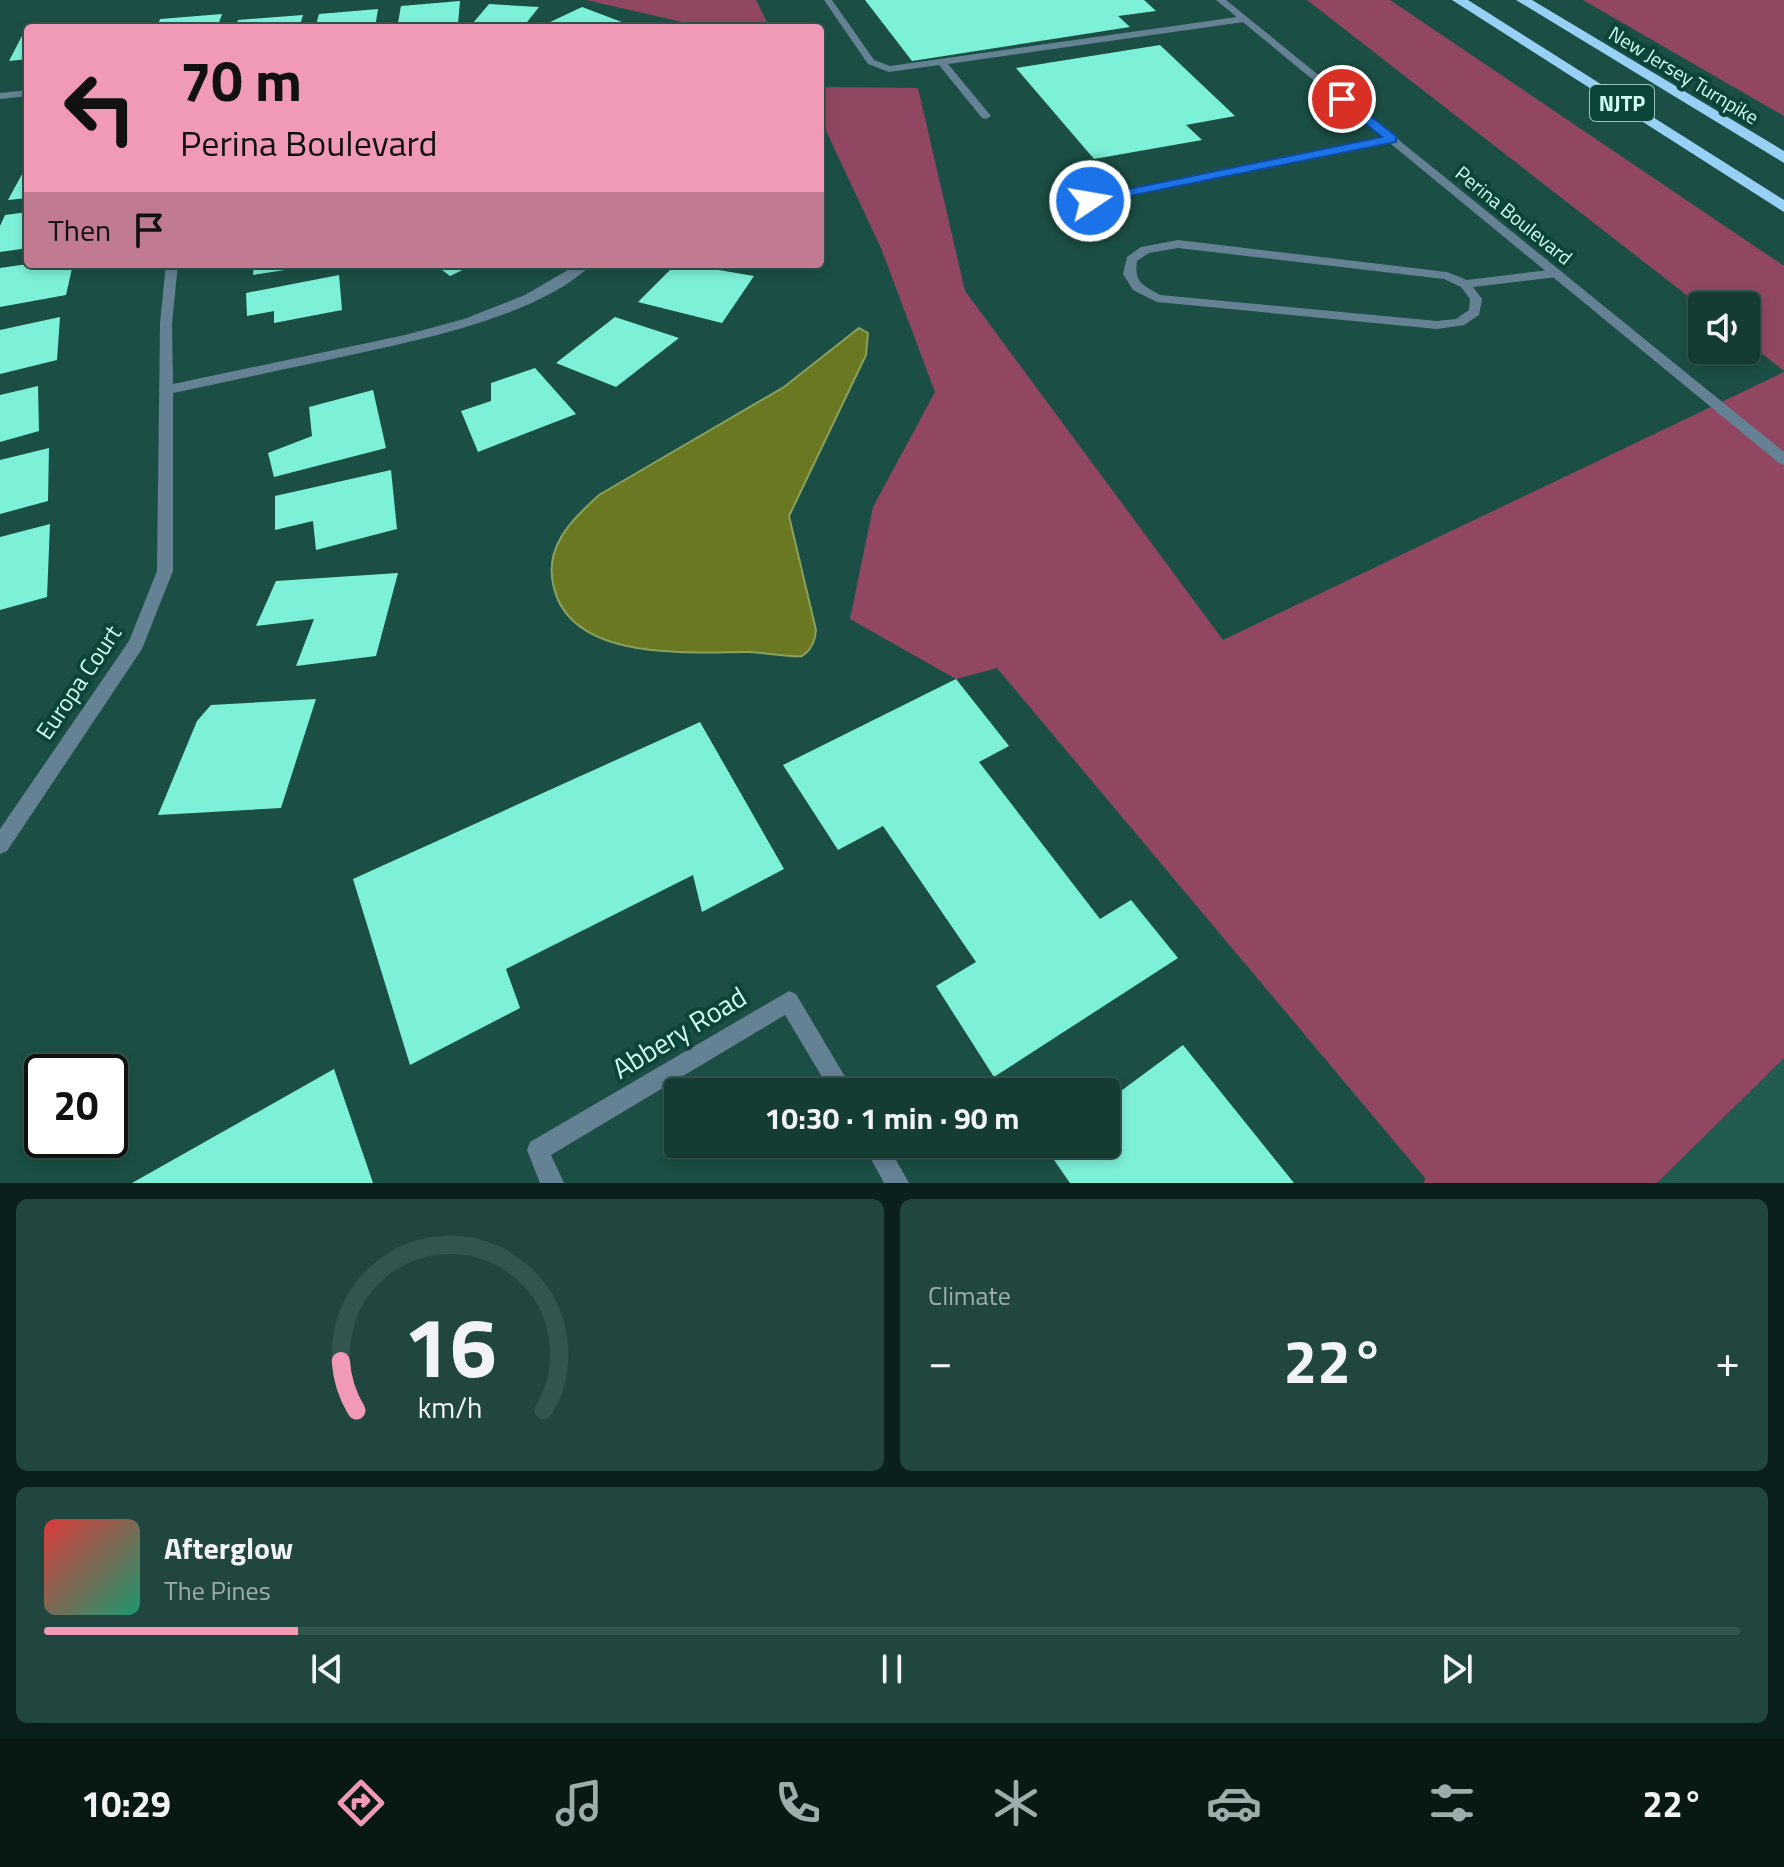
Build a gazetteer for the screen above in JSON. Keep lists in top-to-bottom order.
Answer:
{
  "streets": {
    "highway": ["New Jersey Turnpike", "NJTP"],
    "street": ["Perina Boulevard", "Europa Court", "Abbery Road"]
  },
  "page": {
    "turn": ["70 m", "Perina Boulevard"],
    "then": "Then",
    "limit": "20",
    "trip": "10:30 · 1 min · 90 m",
    "tile": "Climate",
    "heat": ["−", "22°", "+"],
    "song": ["Afterglow", "The Pines"],
    "tabs": ["10:29", "22°"],
    "gauge": ["16", "km/h"]
  }
}
